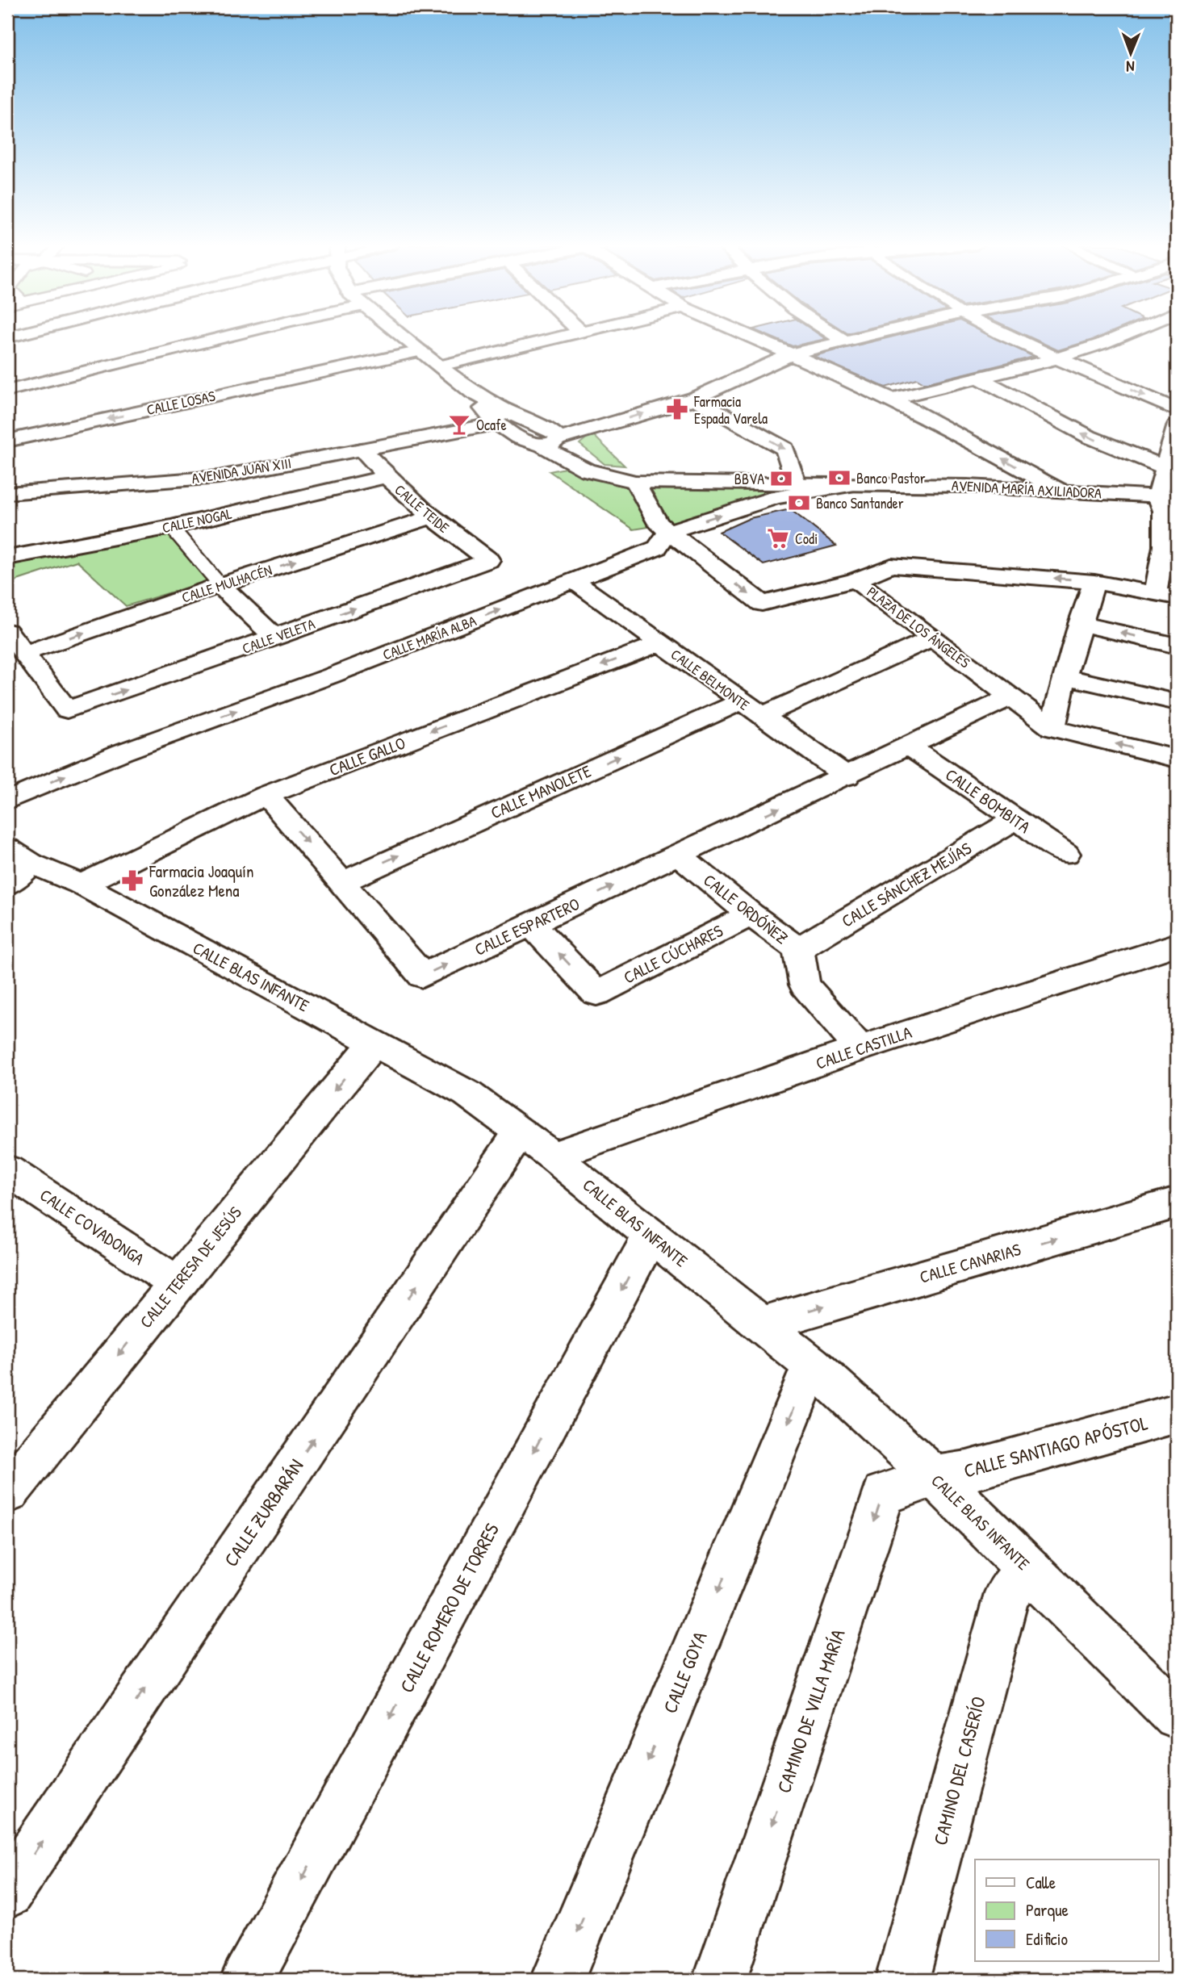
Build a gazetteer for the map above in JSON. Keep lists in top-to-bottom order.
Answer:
{
  "streets": {
    "street": [
      "CALLE LOSAS",
      "AVENIDA JUAN XIII",
      "AVENIDA MARÍA AXILIADORA",
      "CALLE TEIDE",
      "CALLE NOGAL",
      "CALLE MULHACÉN",
      "PLAZA DE LOS ÁNGELES",
      "CALLE VELETA",
      "CALLE MARÍA ALBA",
      "CALLE BELMONTE",
      "CALLE GALLO",
      "CALLE MANOLETE",
      "CALLE BOMBITA",
      "CALLE SÁNCHEZ MEJÍAS",
      "CALLE ORDÓÑEZ",
      "CALLE ESPARTERO",
      "CALLE CÚCHARES",
      "CALLE BLAS INFANTE",
      "CALLE CASTILLA",
      "CALLE COVADONGA",
      "CALLE CANARIAS",
      "CALLE TERESA DE JESÚS",
      "CALLE SANTIAGO APÓSTOL",
      "CALLE ZURBARÁN",
      "CALLE ROMERO DE TORRES",
      "CALLE GOYA",
      "CAMINO DE VILLA MARÍA",
      "CAMINO DEL CASERÍO"
    ]
  },
  "crossings": [
    ["AVENIDA JUAN XIII", "CALLE TEIDE"],
    ["AVENIDA MARÍA AXILIADORA", "CALLE MARÍA ALBA"],
    ["CALLE TEIDE", "CALLE NOGAL"],
    ["CALLE TEIDE", "CALLE MULHACÉN"],
    ["CALLE TEIDE", "CALLE VELETA"],
    ["CALLE MULHACÉN", "CALLE VELETA"],
    ["PLAZA DE LOS ÁNGELES", "CALLE MANOLETE"],
    ["PLAZA DE LOS ÁNGELES", "CALLE ESPARTERO"],
    ["CALLE MARÍA ALBA", "CALLE BELMONTE"],
    ["CALLE BELMONTE", "CALLE GALLO"],
    ["CALLE BELMONTE", "CALLE MANOLETE"],
    ["CALLE BELMONTE", "CALLE ESPARTERO"],
    ["CALLE GALLO", "CALLE ESPARTERO"],
    ["CALLE GALLO", "CALLE BLAS INFANTE"],
    ["CALLE MANOLETE", "CALLE ESPARTERO"],
    ["CALLE BOMBITA", "CALLE SÁNCHEZ MEJÍAS"],
    ["CALLE BOMBITA", "CALLE ESPARTERO"],
    ["CALLE SÁNCHEZ MEJÍAS", "CALLE ORDÓÑEZ"],
    ["CALLE ORDÓÑEZ", "CALLE ESPARTERO"],
    ["CALLE ORDÓÑEZ", "CALLE CÚCHARES"],
    ["CALLE ORDÓÑEZ", "CALLE CASTILLA"],
    ["CALLE ESPARTERO", "CALLE CÚCHARES"],
    ["CALLE BLAS INFANTE", "CALLE CASTILLA"],
    ["CALLE BLAS INFANTE", "CALLE CANARIAS"],
    ["CALLE BLAS INFANTE", "CALLE TERESA DE JESÚS"],
    ["CALLE BLAS INFANTE", "CALLE SANTIAGO APÓSTOL"],
    ["CALLE BLAS INFANTE", "CALLE ZURBARÁN"],
    ["CALLE BLAS INFANTE", "CALLE ROMERO DE TORRES"],
    ["CALLE BLAS INFANTE", "CALLE GOYA"],
    ["CALLE BLAS INFANTE", "CAMINO DE VILLA MARÍA"],
    ["CALLE BLAS INFANTE", "CAMINO DEL CASERÍO"],
    ["CALLE CASTILLA", "CALLE ZURBARÁN"],
    ["CALLE COVADONGA", "CALLE TERESA DE JESÚS"],
    ["CALLE SANTIAGO APÓSTOL", "CAMINO DE VILLA MARÍA"]
  ],
  "one_way": [
    "CALLE VELETA",
    "CALLE GALLO",
    "CALLE MANOLETE",
    "CALLE ESPARTERO",
    "CALLE CÚCHARES",
    "CALLE CANARIAS",
    "CALLE TERESA DE JESÚS",
    "CALLE ZURBARÁN",
    "CALLE ROMERO DE TORRES",
    "CALLE GOYA",
    "CAMINO DE VILLA MARÍA"
  ],
  "places": {
    "pharmacy": ["Farmacia Espada Varela", "Farmacia Joaquín González Mena"],
    "bar": ["Ocafe"],
    "bank": ["Banco Pastor", "BBVA", "Banco Santander"],
    "supermarket": ["Codi"]
  },
  "legend": ["Calle", "Parque", "Edificio"],
  "north": "bottom"
}
